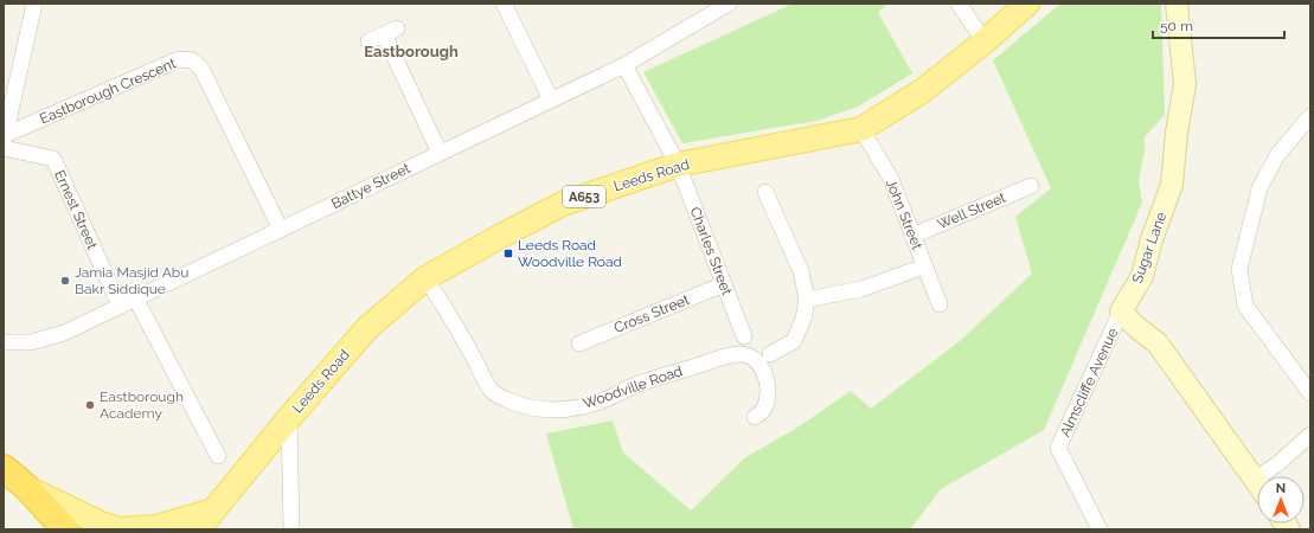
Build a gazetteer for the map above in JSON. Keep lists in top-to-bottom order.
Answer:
{
  "streets": {
    "main road": ["Leeds Road", "A653"],
    "street": [
      "Eastborough Crescent",
      "Battye Street",
      "Ernest Street",
      "Well Street",
      "John Street",
      "Sugar Lane",
      "Charles Street",
      "Cross Street",
      "Almscliffe Avenue",
      "Woodville Road"
    ]
  },
  "crossings": [
    ["Eastborough Crescent", "Battye Street"],
    ["Eastborough Crescent", "Ernest Street"],
    ["Leeds Road", "John Street"],
    ["Leeds Road", "Charles Street"],
    ["Leeds Road", "Woodville Road"],
    ["Battye Street", "Ernest Street"],
    ["Battye Street", "Charles Street"],
    ["Well Street", "John Street"],
    ["Sugar Lane", "Almscliffe Avenue"],
    ["Charles Street", "Cross Street"]
  ],
  "districts": ["Eastborough"],
  "places": {
    "transit": ["Leeds Road Woodville Road"],
    "other": ["Jamia Masjid Abu Bakr Siddique", "Eastborough Academy"]
  },
  "scale_bar": "50 m",
  "north": "top"
}
